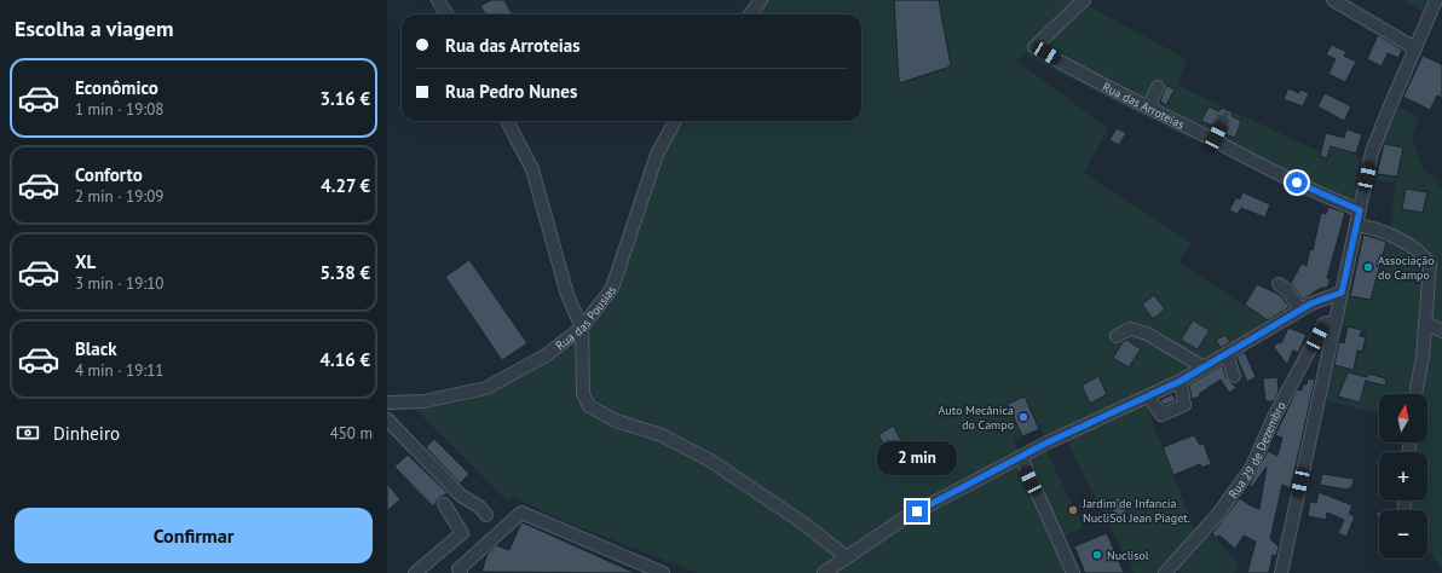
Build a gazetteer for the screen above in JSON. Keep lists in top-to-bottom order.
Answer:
{
  "streets": {
    "street": ["Rua das Arroteias", "Rua das Pousias", "Rua 29 de Dezembro"]
  },
  "places": [
    "Associação do Campo",
    "Auto Mecânica do Campo",
    "Jardim de Infancia NucliSol Jean Piaget.",
    "Nuclisol"
  ],
  "north": "top",
  "page": {
    "heading": "Escolha a viagem",
    "banner": ["Rua das Arroteias", "Rua Pedro Nunes"],
    "list": [
      {
        "name": "Econômico",
        "note": "1 min · 19:08",
        "value": "3.16 €"
      },
      {
        "name": "Conforto",
        "note": "2 min · 19:09",
        "value": "4.27 €"
      },
      {
        "name": "XL",
        "note": "3 min · 19:10",
        "value": "5.38 €"
      },
      {
        "name": "Black",
        "note": "4 min · 19:11",
        "value": "4.16 €"
      }
    ],
    "map_buttons": ["+", "−"],
    "pay": ["Dinheiro", "450 m"],
    "bubble": "2 min",
    "buttons": "Confirmar"
  }
}
